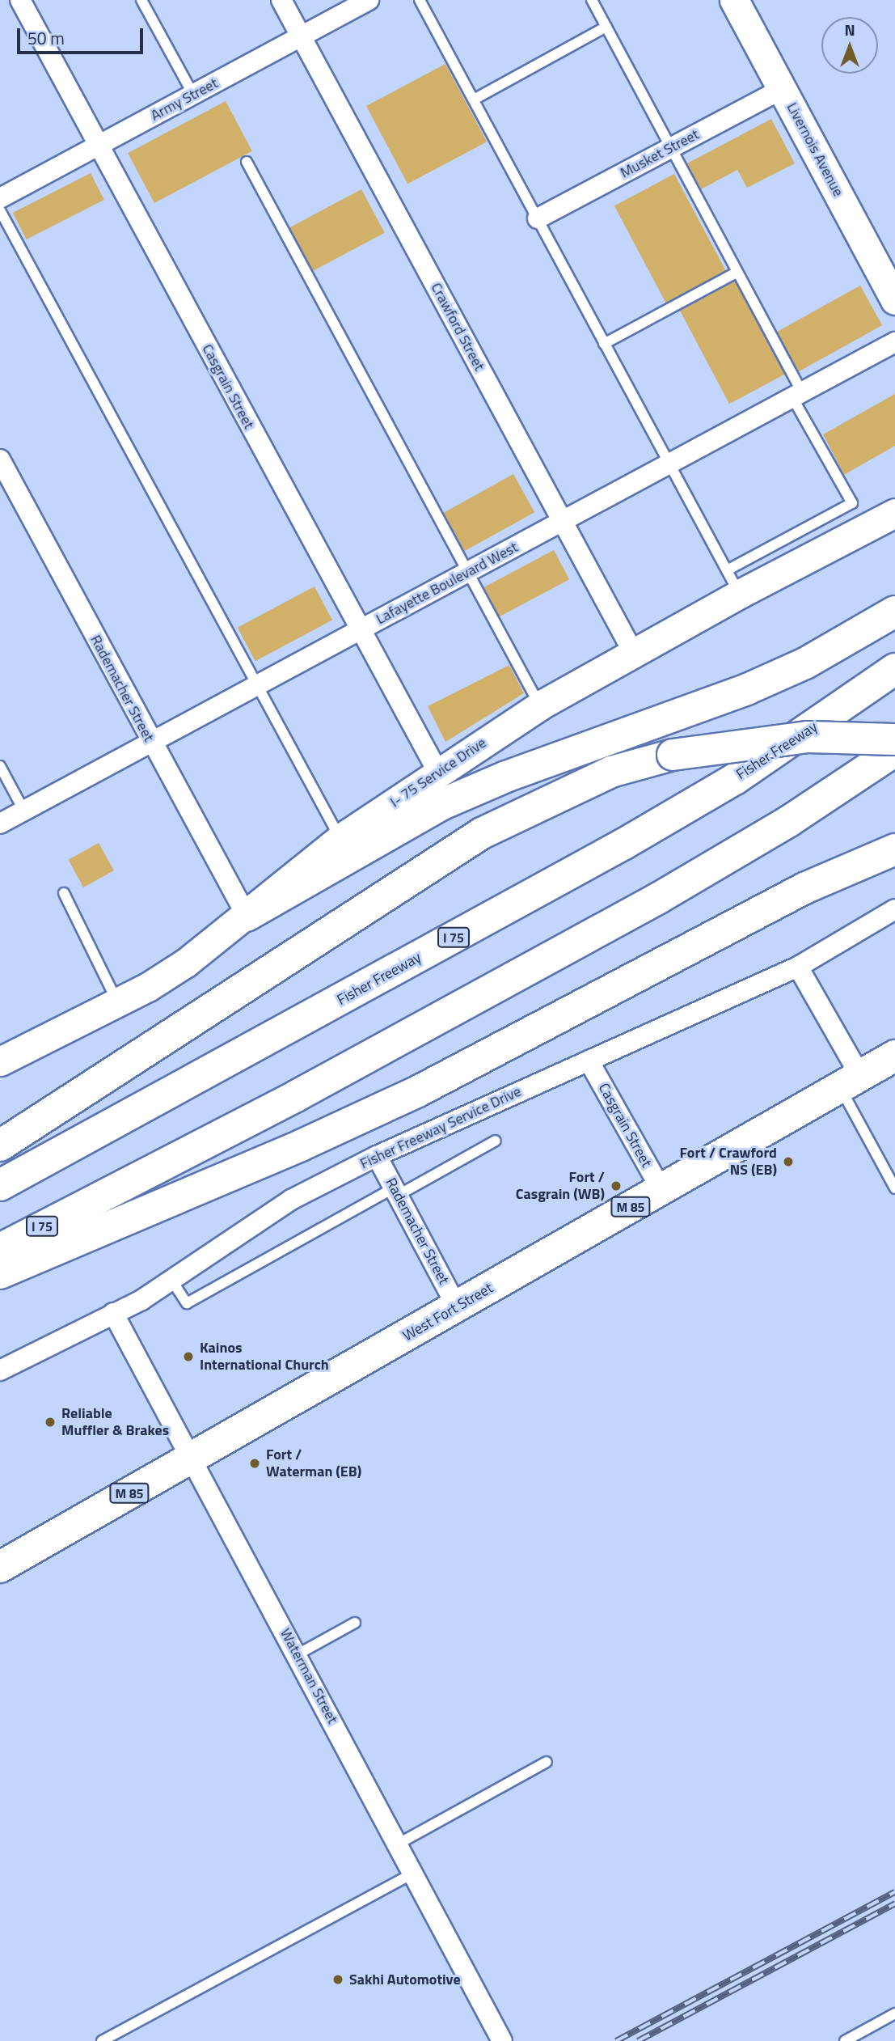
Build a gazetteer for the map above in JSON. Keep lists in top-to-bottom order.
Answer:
{
  "streets": {
    "main road": [
      "Livernois Avenue",
      "Fisher Freeway",
      "I- 75 Service Drive",
      "I 75",
      "M 85",
      "West Fort Street"
    ],
    "street": [
      "Army Street",
      "Musket Street",
      "Crawford Street",
      "Casgrain Street",
      "Lafayette Boulevard West",
      "Rademacher Street",
      "Fisher Freeway Service Drive",
      "Waterman Street"
    ]
  },
  "crossings": [
    ["Army Street", "Crawford Street"],
    ["Army Street", "Casgrain Street"],
    ["Livernois Avenue", "Musket Street"],
    ["Crawford Street", "Lafayette Boulevard West"],
    ["Crawford Street", "I- 75 Service Drive"],
    ["Casgrain Street", "Lafayette Boulevard West"],
    ["Casgrain Street", "I- 75 Service Drive"],
    ["Casgrain Street", "Fisher Freeway Service Drive"],
    ["Casgrain Street", "West Fort Street"],
    ["Lafayette Boulevard West", "Rademacher Street"],
    ["Rademacher Street", "I- 75 Service Drive"],
    ["Rademacher Street", "Fisher Freeway Service Drive"],
    ["Rademacher Street", "West Fort Street"],
    ["Fisher Freeway Service Drive", "Waterman Street"],
    ["West Fort Street", "Waterman Street"]
  ],
  "places": [
    "Fort / Crawford NS (EB)",
    "Fort / Casgrain (WB)",
    "Kainos International Church",
    "Reliable Muffler & Brakes",
    "Fort / Waterman (EB)",
    "Sakhi Automotive"
  ],
  "scale_bar": "50 m",
  "north": "top"
}
